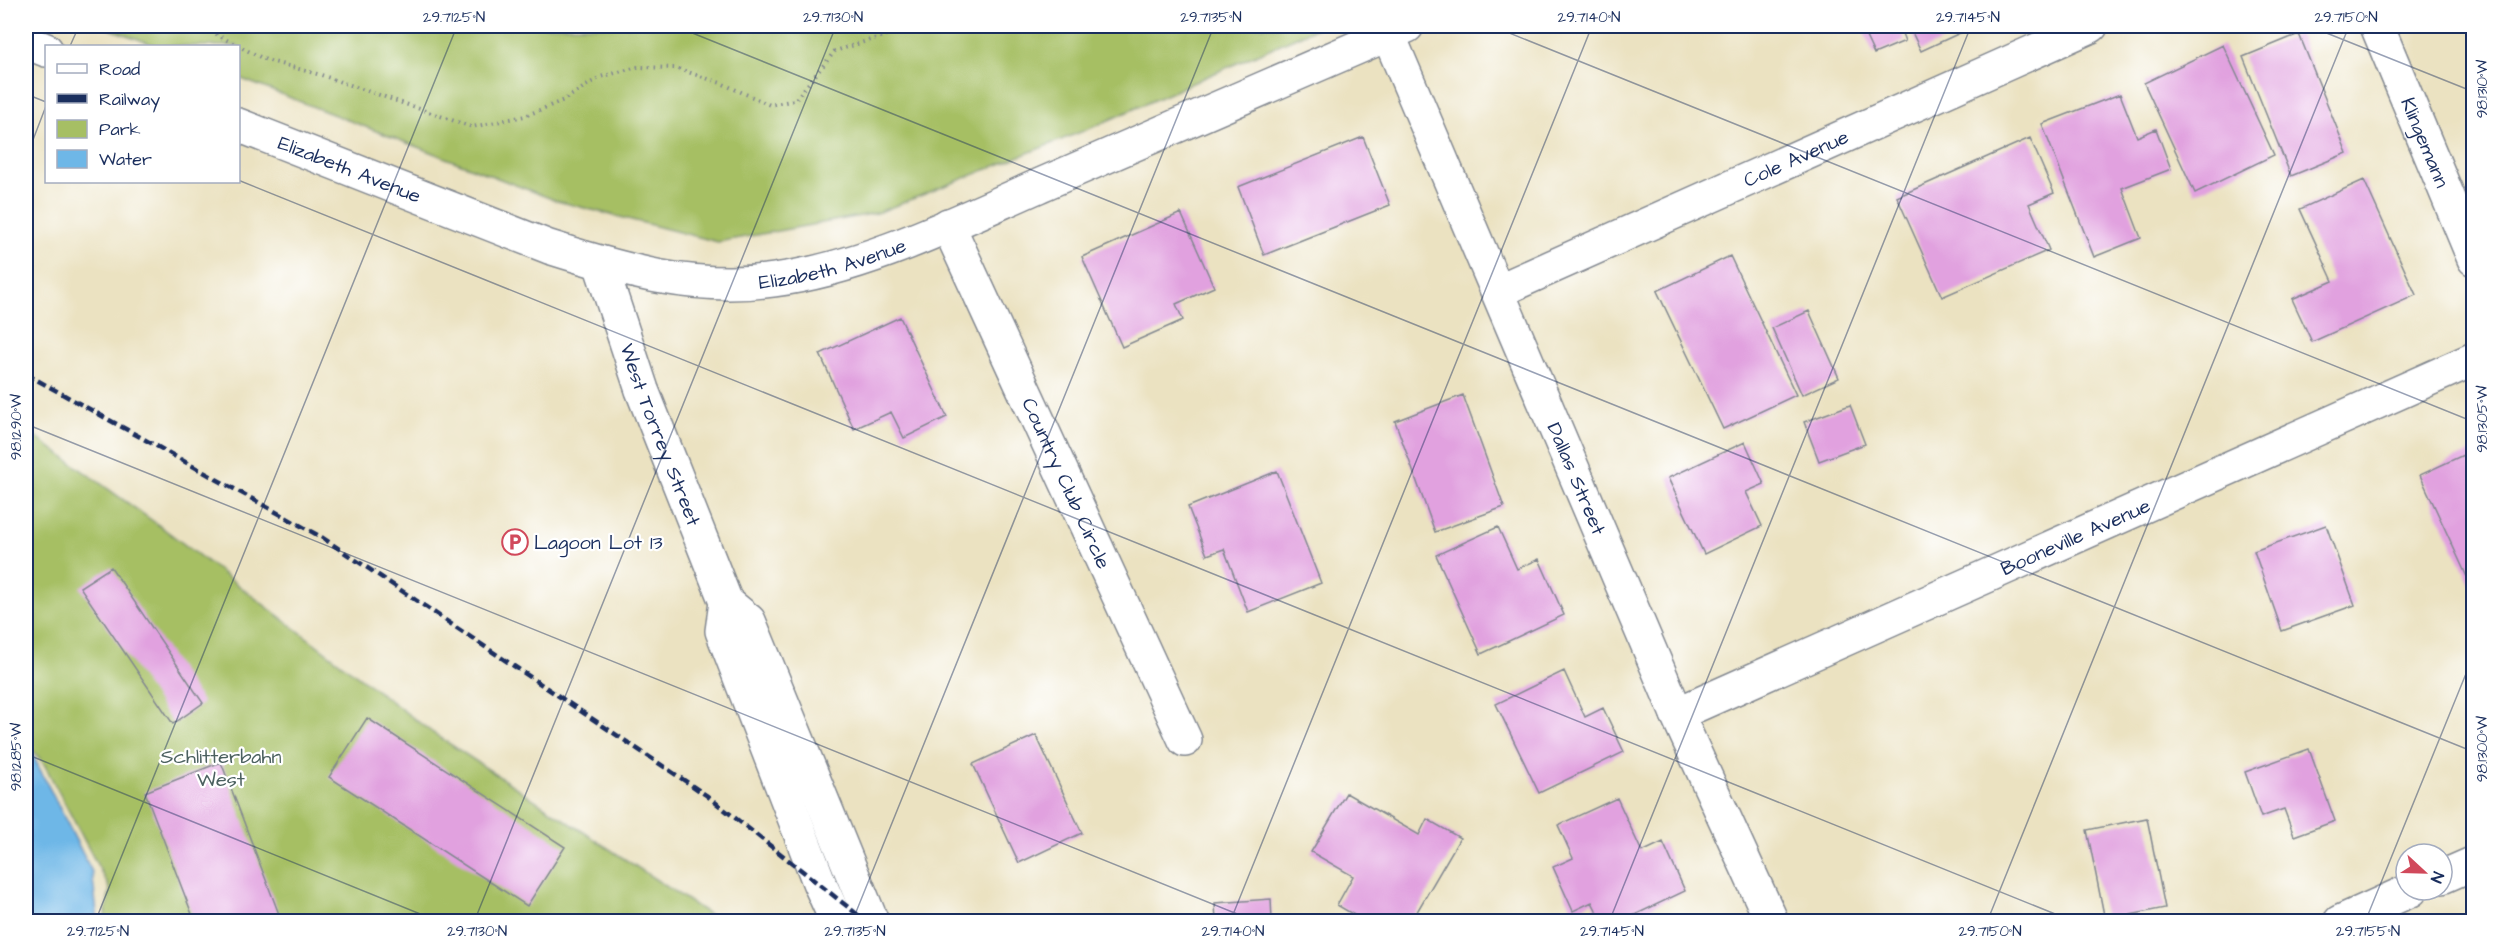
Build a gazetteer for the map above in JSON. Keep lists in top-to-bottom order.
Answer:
{
  "streets": {
    "street": [
      "Klingemann",
      "Cole Avenue",
      "Elizabeth Avenue",
      "West Torrey Street",
      "Dallas Street",
      "Country Club Circle",
      "Booneville Avenue"
    ]
  },
  "crossings": [
    ["Cole Avenue", "Dallas Street"],
    ["Elizabeth Avenue", "West Torrey Street"],
    ["Elizabeth Avenue", "Dallas Street"],
    ["Elizabeth Avenue", "Country Club Circle"],
    ["Dallas Street", "Booneville Avenue"]
  ],
  "parks": ["Schlitterbahn West"],
  "places": {
    "parking": ["Lagoon Lot 13"]
  },
  "legend": [
    "Road",
    "Railway",
    "Park",
    "Water"
  ],
  "north": "right",
  "coordinates": [
    "29.7125°N",
    "29.7130°N",
    "29.7135°N",
    "29.7140°N",
    "29.7145°N",
    "29.7150°N",
    "98.1310°W",
    "98.1305°W",
    "98.1290°W",
    "98.1300°W",
    "98.1285°W",
    "29.7155°N"
  ]
}
